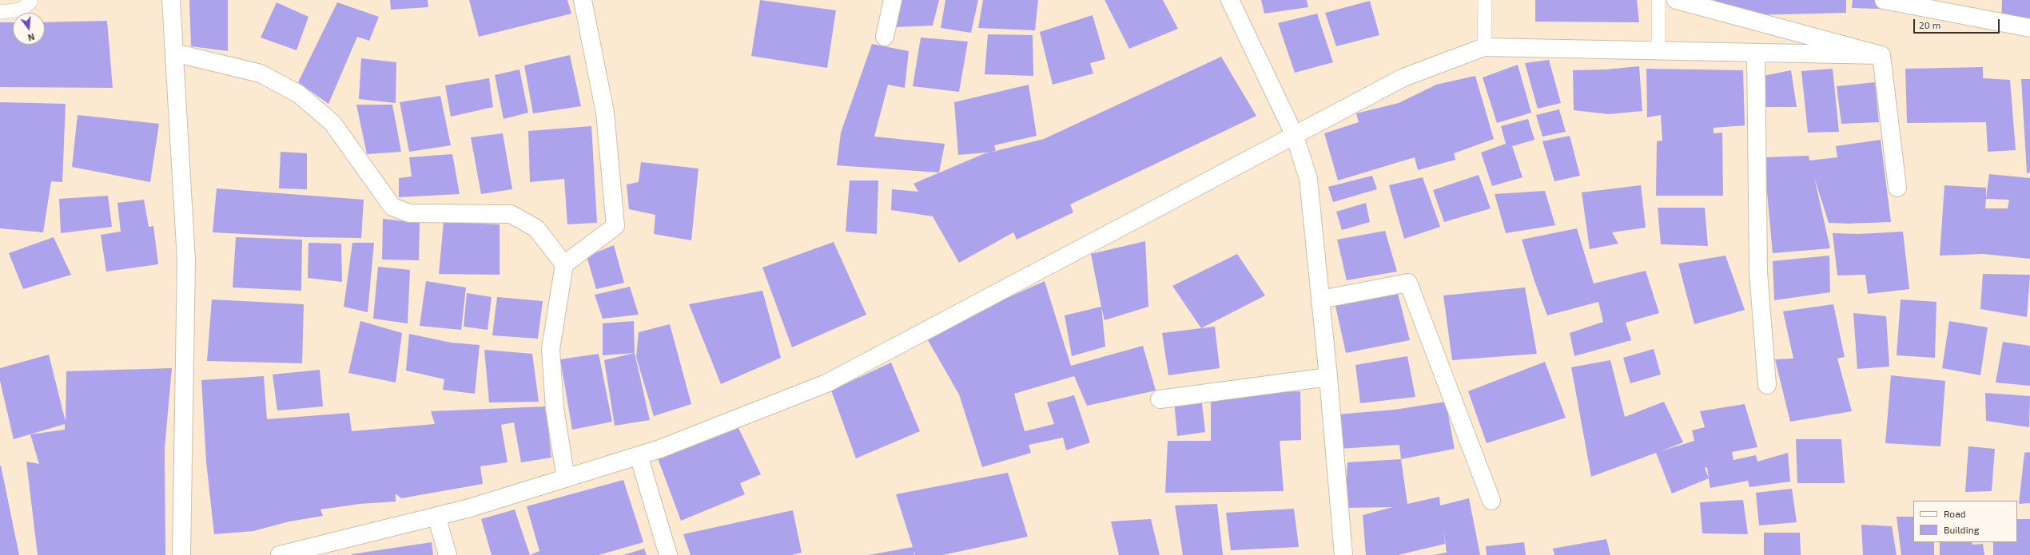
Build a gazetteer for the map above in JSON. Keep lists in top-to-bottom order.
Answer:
{
  "legend": ["Road", "Building"],
  "scale_bar": "20 m",
  "north": "bottom"
}
